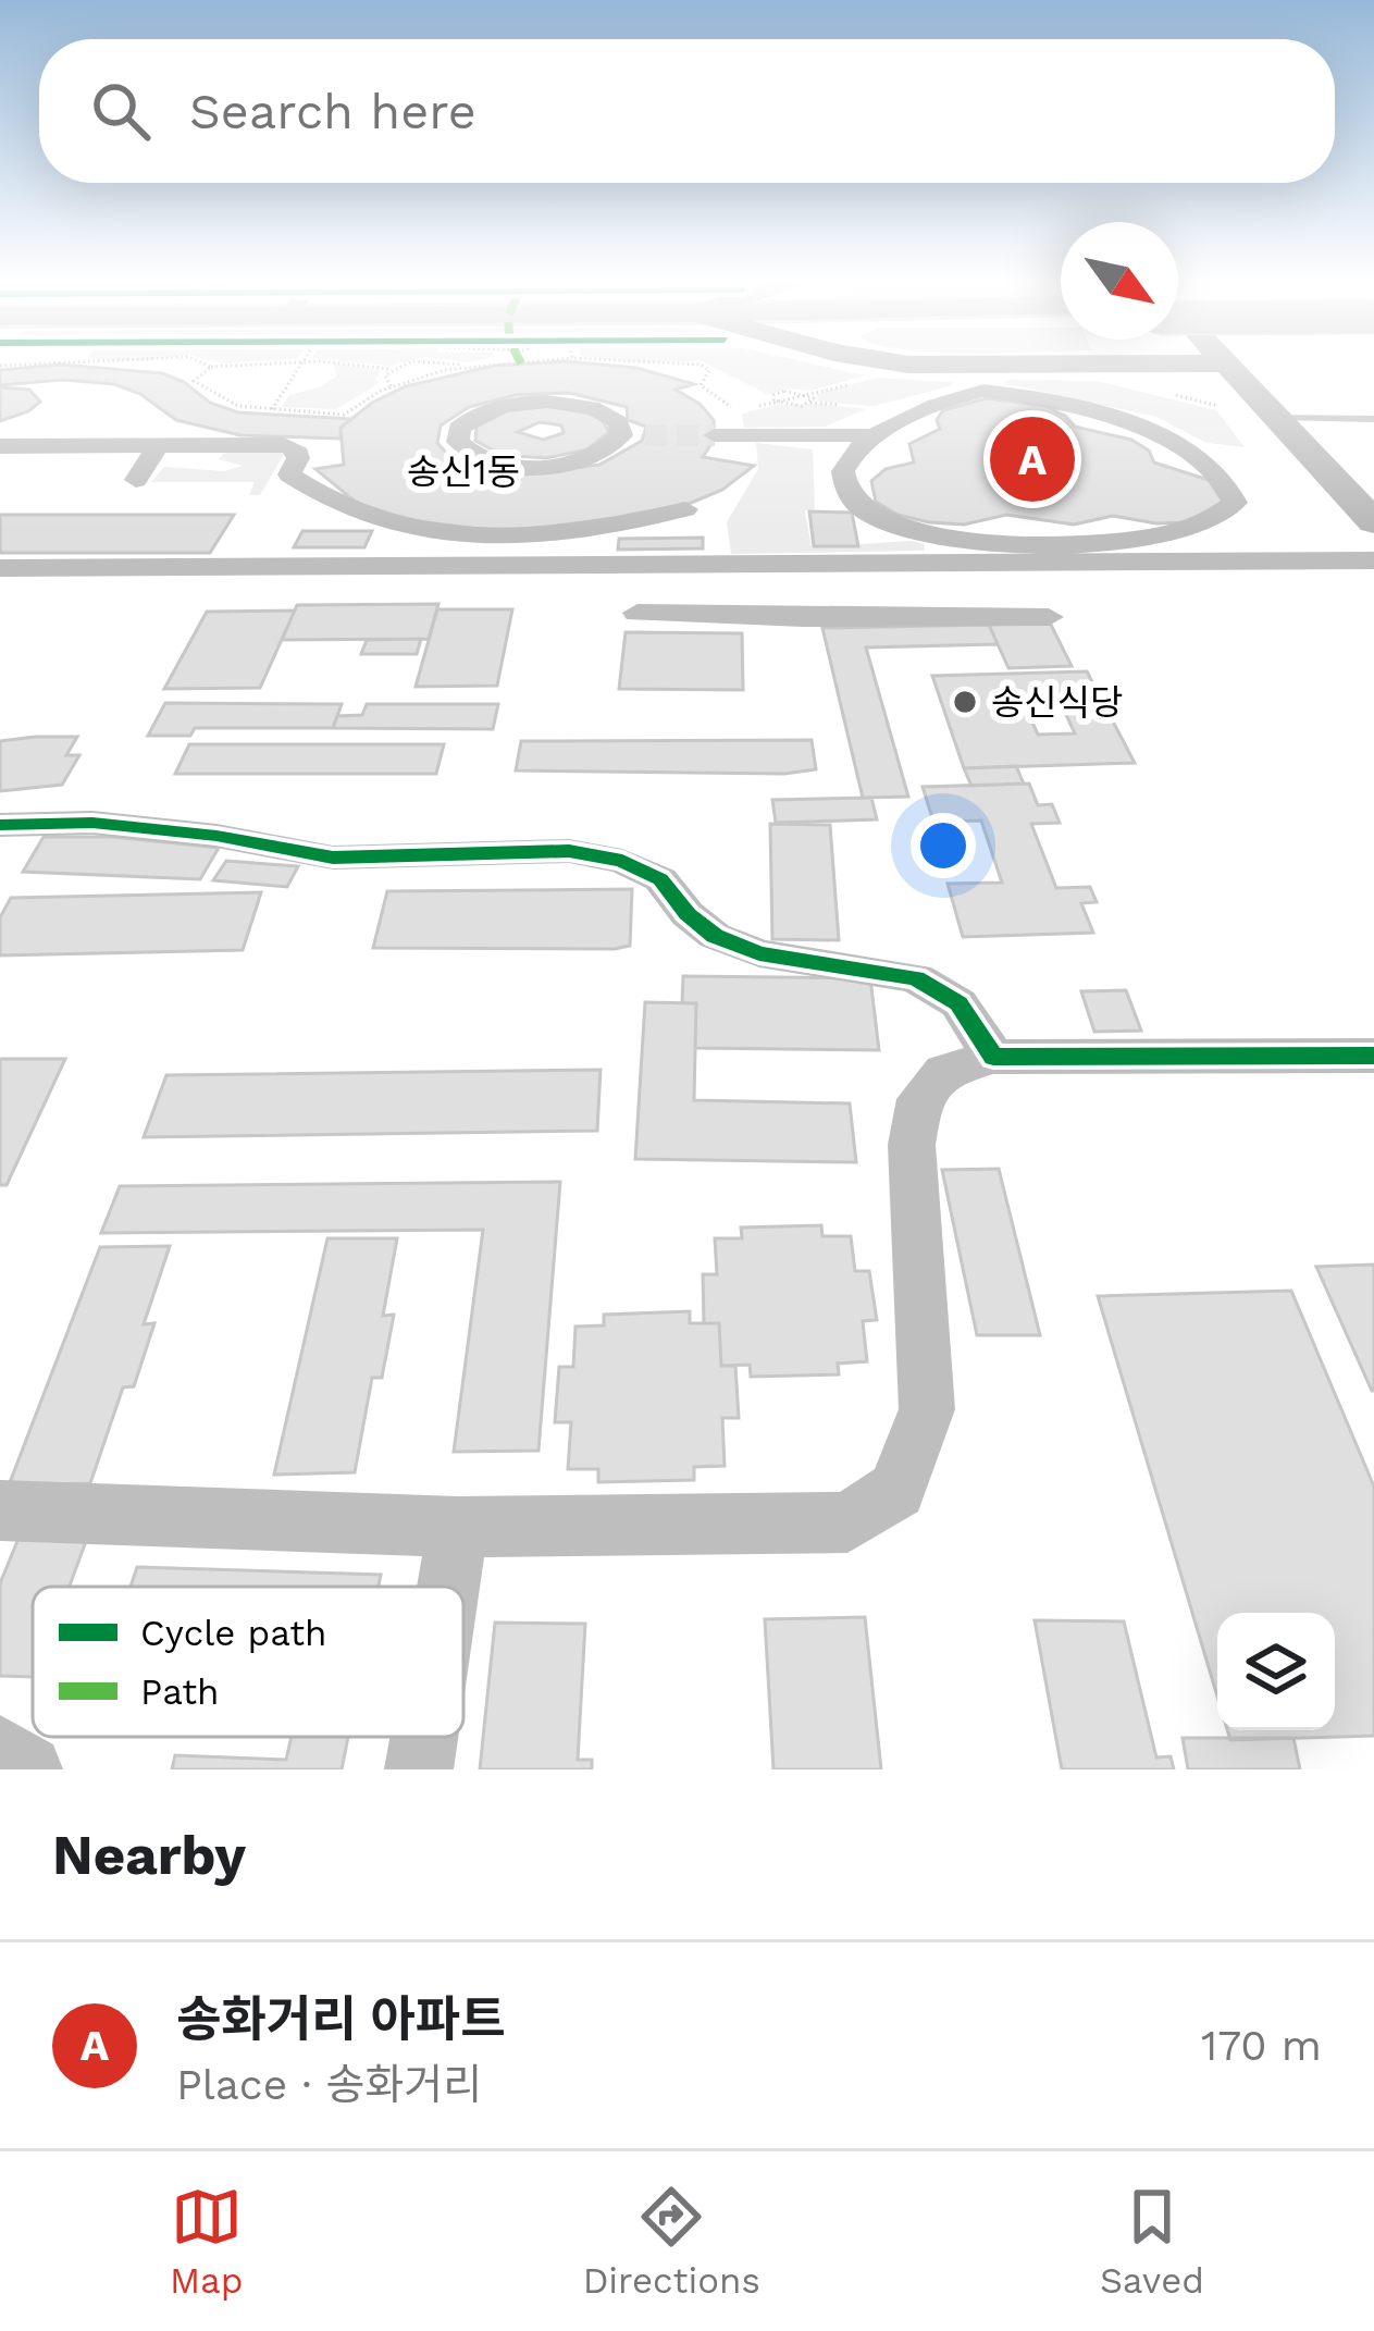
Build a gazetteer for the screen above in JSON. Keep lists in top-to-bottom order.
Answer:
{
  "districts": ["송신1동"],
  "places": ["송신식당"],
  "legend": ["Cycle path", "Path"],
  "north": "bottom right",
  "page": {
    "search": "Search here",
    "pins": "A",
    "heading": "Nearby",
    "list": [
      {
        "mark": "A",
        "name": "송화거리 아파트",
        "note": "Place · 송화거리",
        "value": "170 m"
      }
    ],
    "nav": ["Map", "Directions", "Saved"]
  }
}
